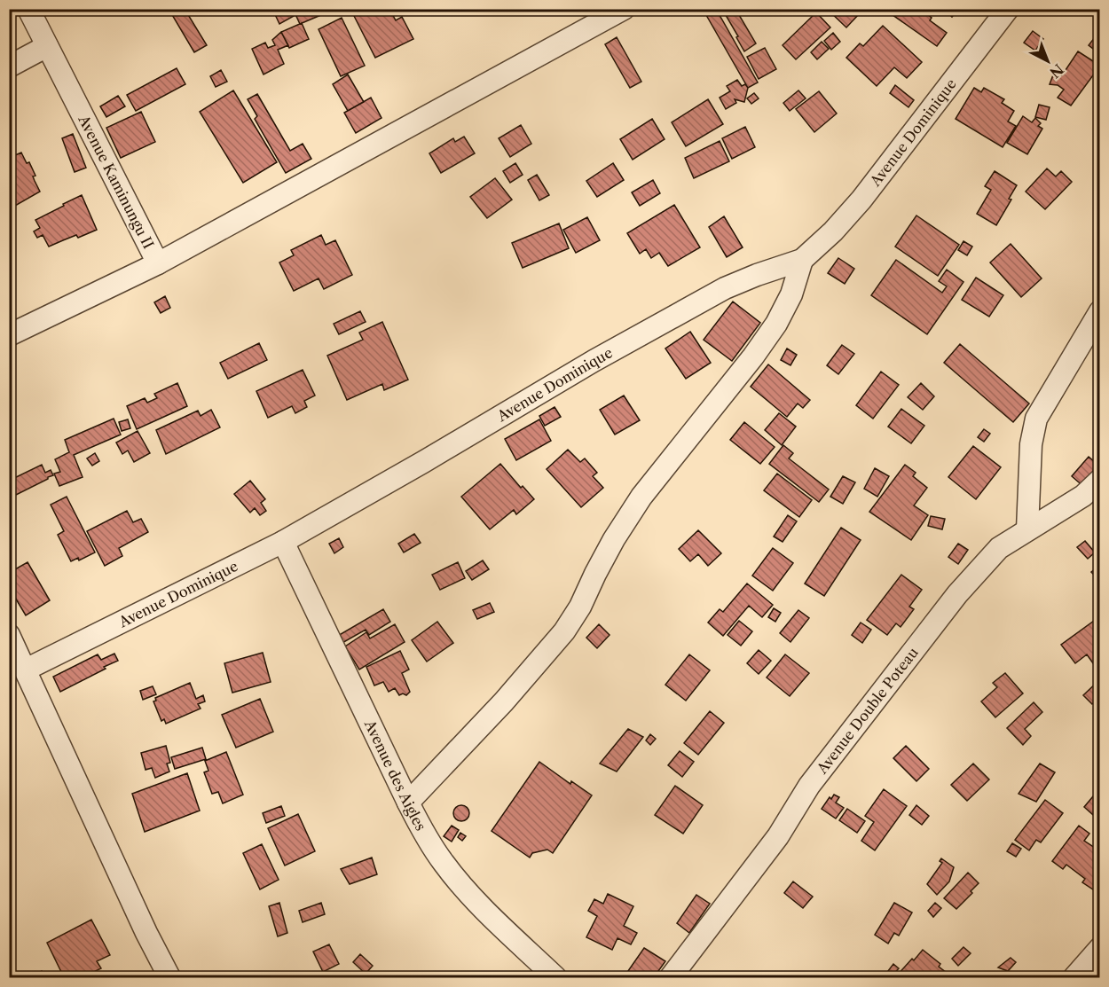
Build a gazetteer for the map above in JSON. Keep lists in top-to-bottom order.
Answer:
{
  "streets": {
    "street": [
      "Avenue Dominique",
      "Avenue Kaminungu II",
      "Avenue Double Poteau",
      "Avenue des Aigles"
    ]
  },
  "crossings": [
    ["Avenue Dominique", "Avenue des Aigles"]
  ],
  "north": "bottom right"
}
